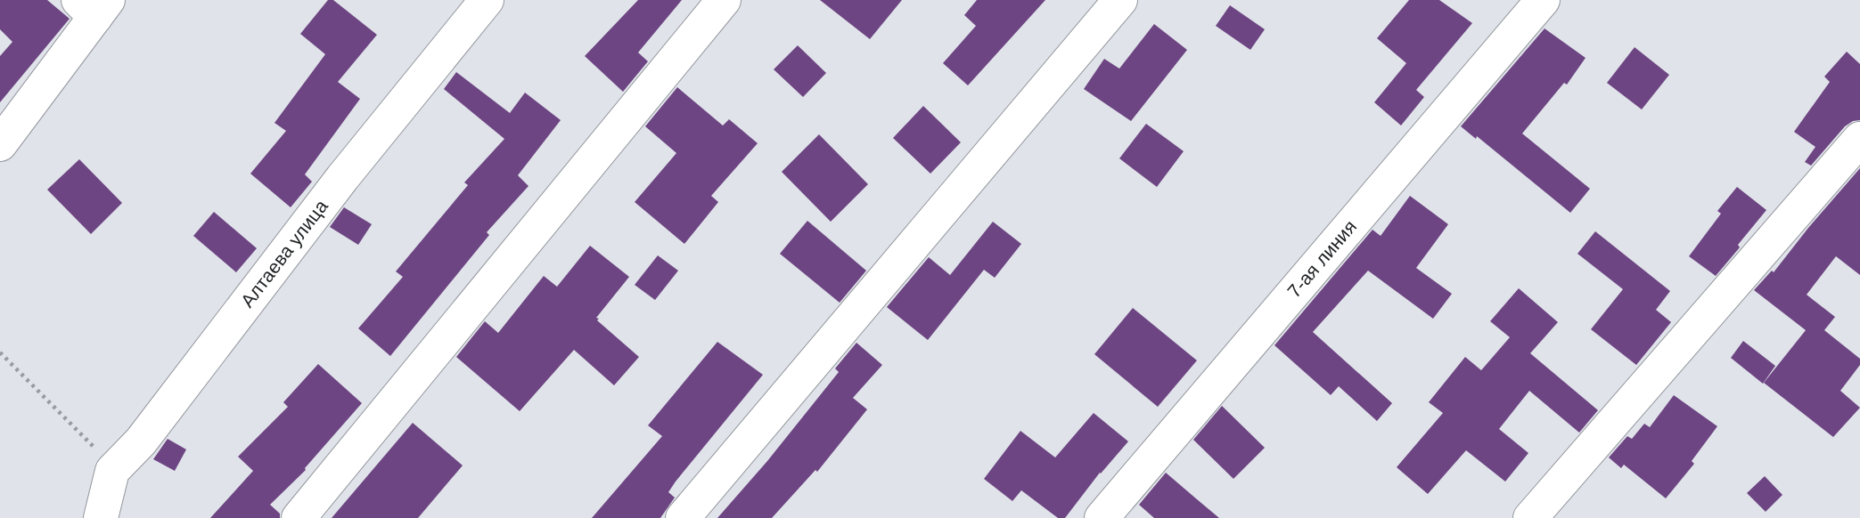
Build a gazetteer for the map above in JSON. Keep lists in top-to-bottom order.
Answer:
{
  "streets": {
    "street": ["Алтаева улица", "7-ая линия"]
  }
}
